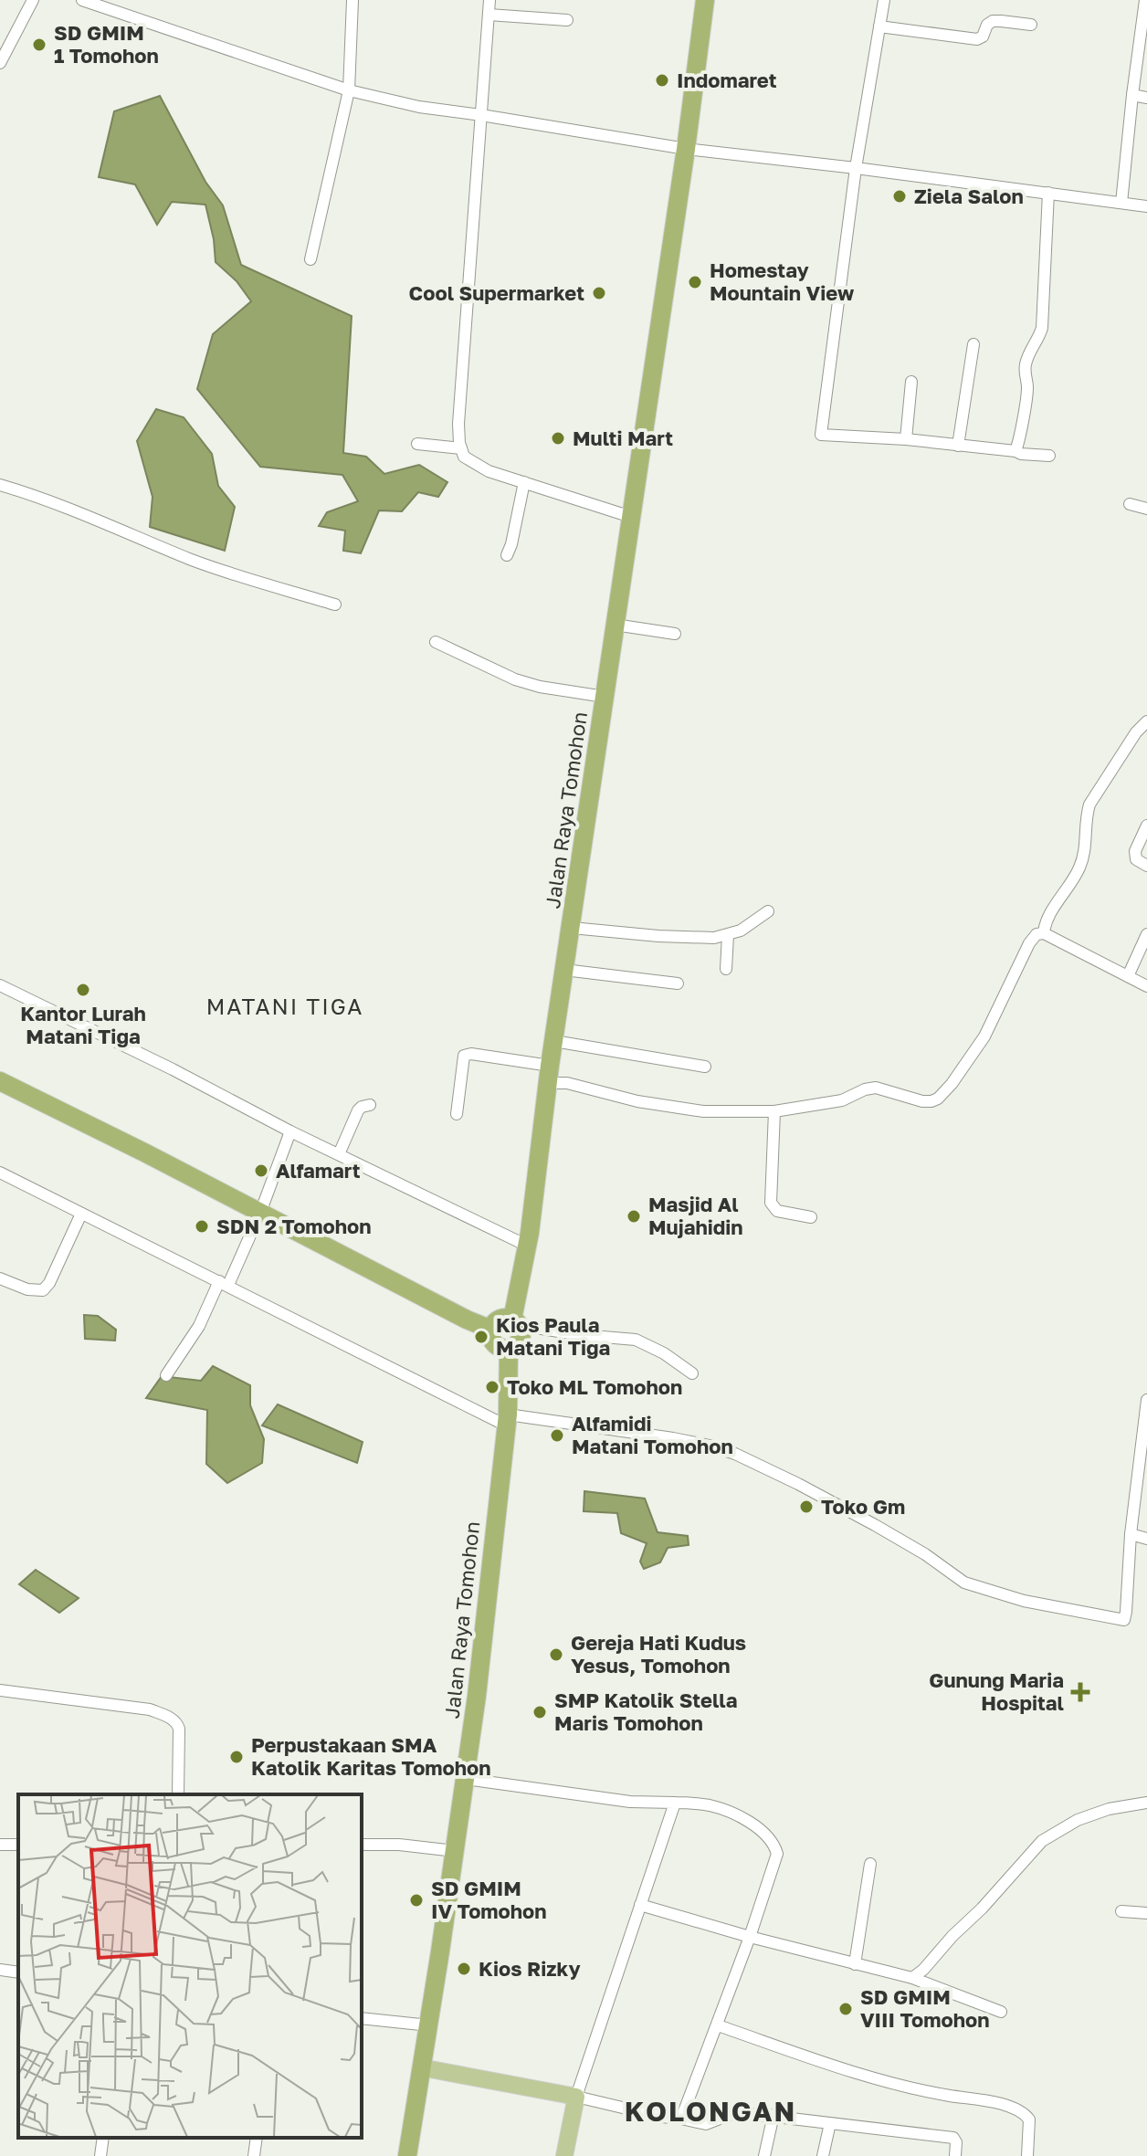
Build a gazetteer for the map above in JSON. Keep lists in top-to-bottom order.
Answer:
{
  "streets": {
    "highway": ["Jalan Raya Tomohon"]
  },
  "districts": ["MATANI TIGA", "KOLONGAN"],
  "places": {
    "other": [
      "SD GMIM 1 Tomohon",
      "Indomaret",
      "Ziela Salon",
      "Homestay Mountain View",
      "Cool Supermarket",
      "Multi Mart",
      "Kantor Lurah Matani Tiga",
      "Alfamart",
      "Masjid Al Mujahidin",
      "SDN 2 Tomohon",
      "Kios Paula Matani Tiga",
      "Toko ML Tomohon",
      "Alfamidi Matani Tomohon",
      "Toko Gm",
      "Gereja Hati Kudus Yesus, Tomohon",
      "SMP Katolik Stella Maris Tomohon",
      "Perpustakaan SMA Katolik Karitas Tomohon",
      "SD GMIM IV Tomohon",
      "Kios Rizky",
      "SD GMIM VIII Tomohon"
    ],
    "health": ["Gunung Maria Hospital"]
  }
}
